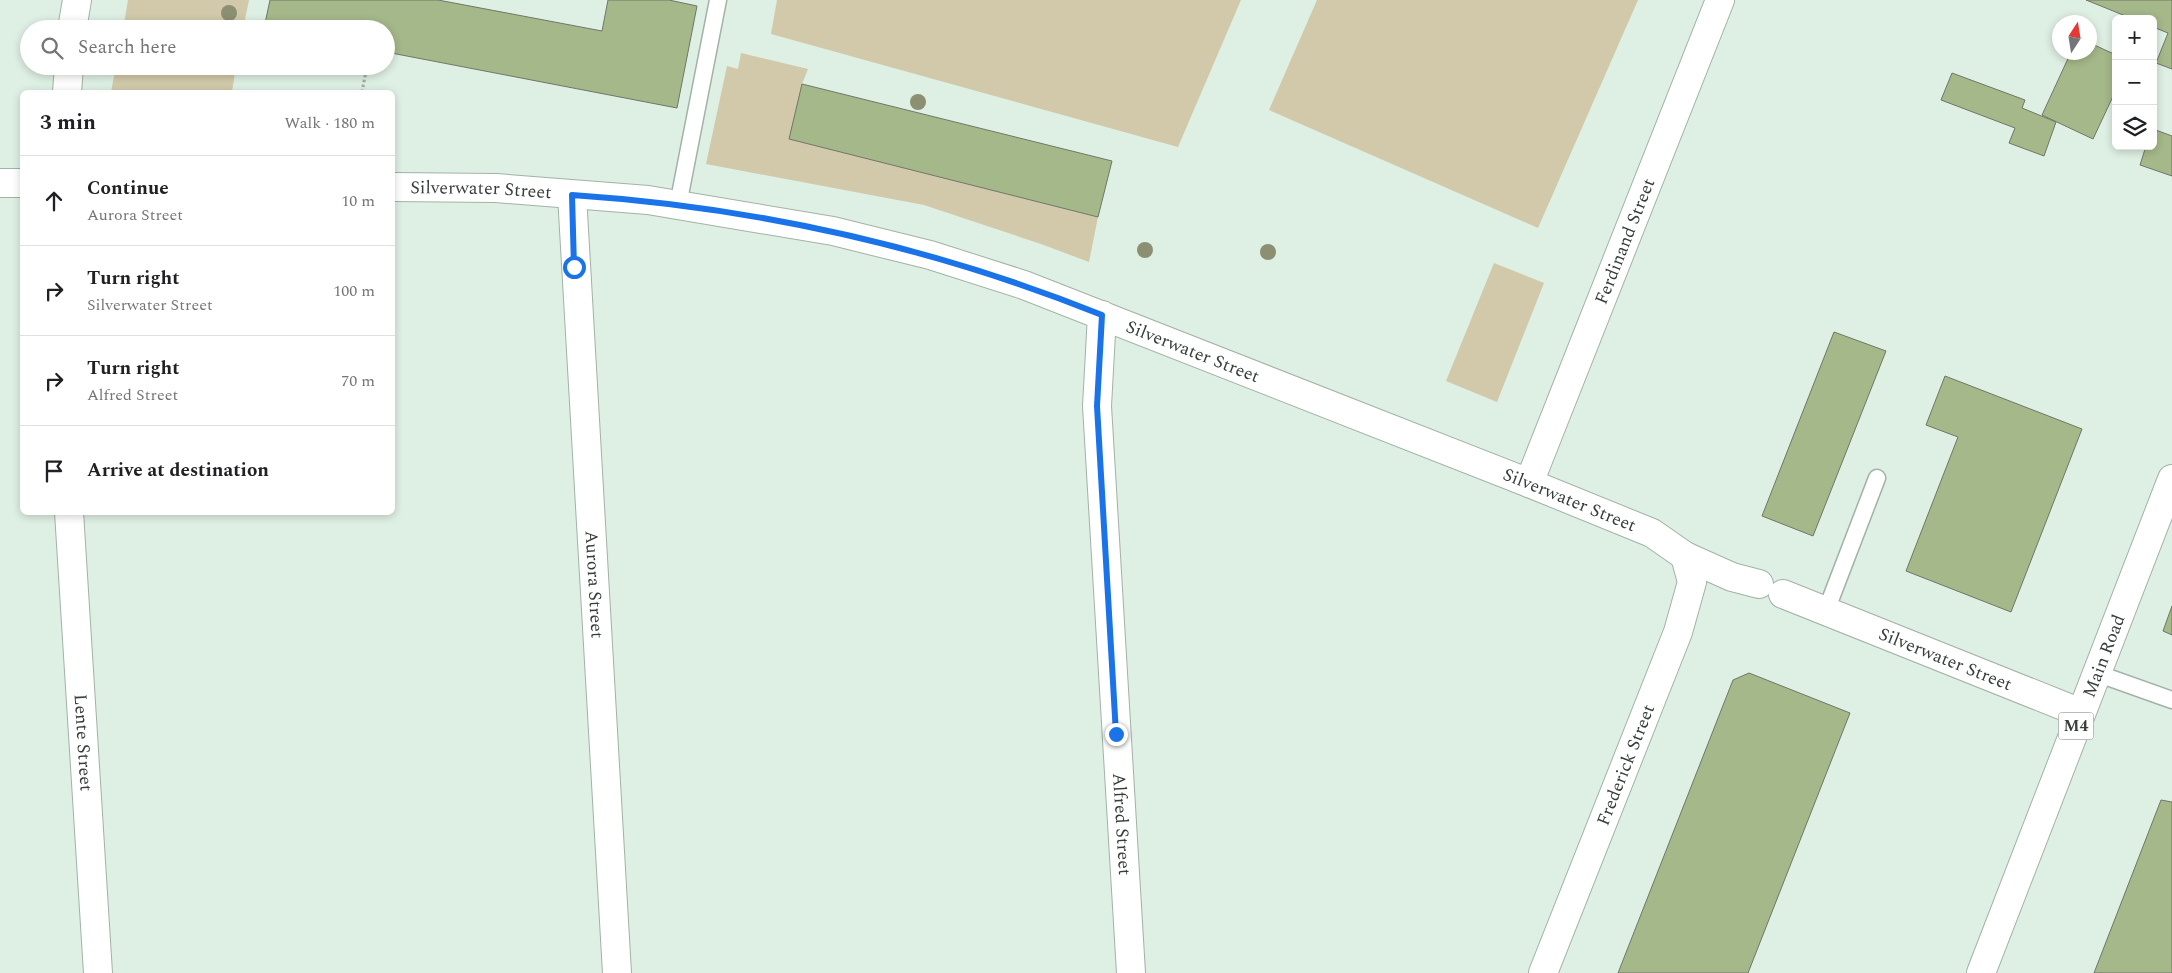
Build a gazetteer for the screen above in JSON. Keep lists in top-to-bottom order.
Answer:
{
  "streets": {
    "street": [
      "Silverwater Street",
      "Ferdinand Street",
      "Aurora Street",
      "Main Road",
      "M4",
      "Lente Street",
      "Frederick Street",
      "Alfred Street"
    ]
  },
  "crossings": [
    ["Silverwater Street", "Ferdinand Street"],
    ["Silverwater Street", "Aurora Street"],
    ["Silverwater Street", "Main Road"],
    ["Silverwater Street", "Frederick Street"],
    ["Silverwater Street", "Alfred Street"]
  ],
  "north": "top",
  "page": {
    "map_buttons": ["+", "−"],
    "search": "Search here",
    "heading": ["3 min", "Walk · 180 m"],
    "list": [
      ["Continue", "Aurora Street", "10 m"],
      ["Turn right", "Silverwater Street", "100 m"],
      ["Turn right", "Alfred Street", "70 m"],
      "Arrive at destination"
    ]
  }
}
